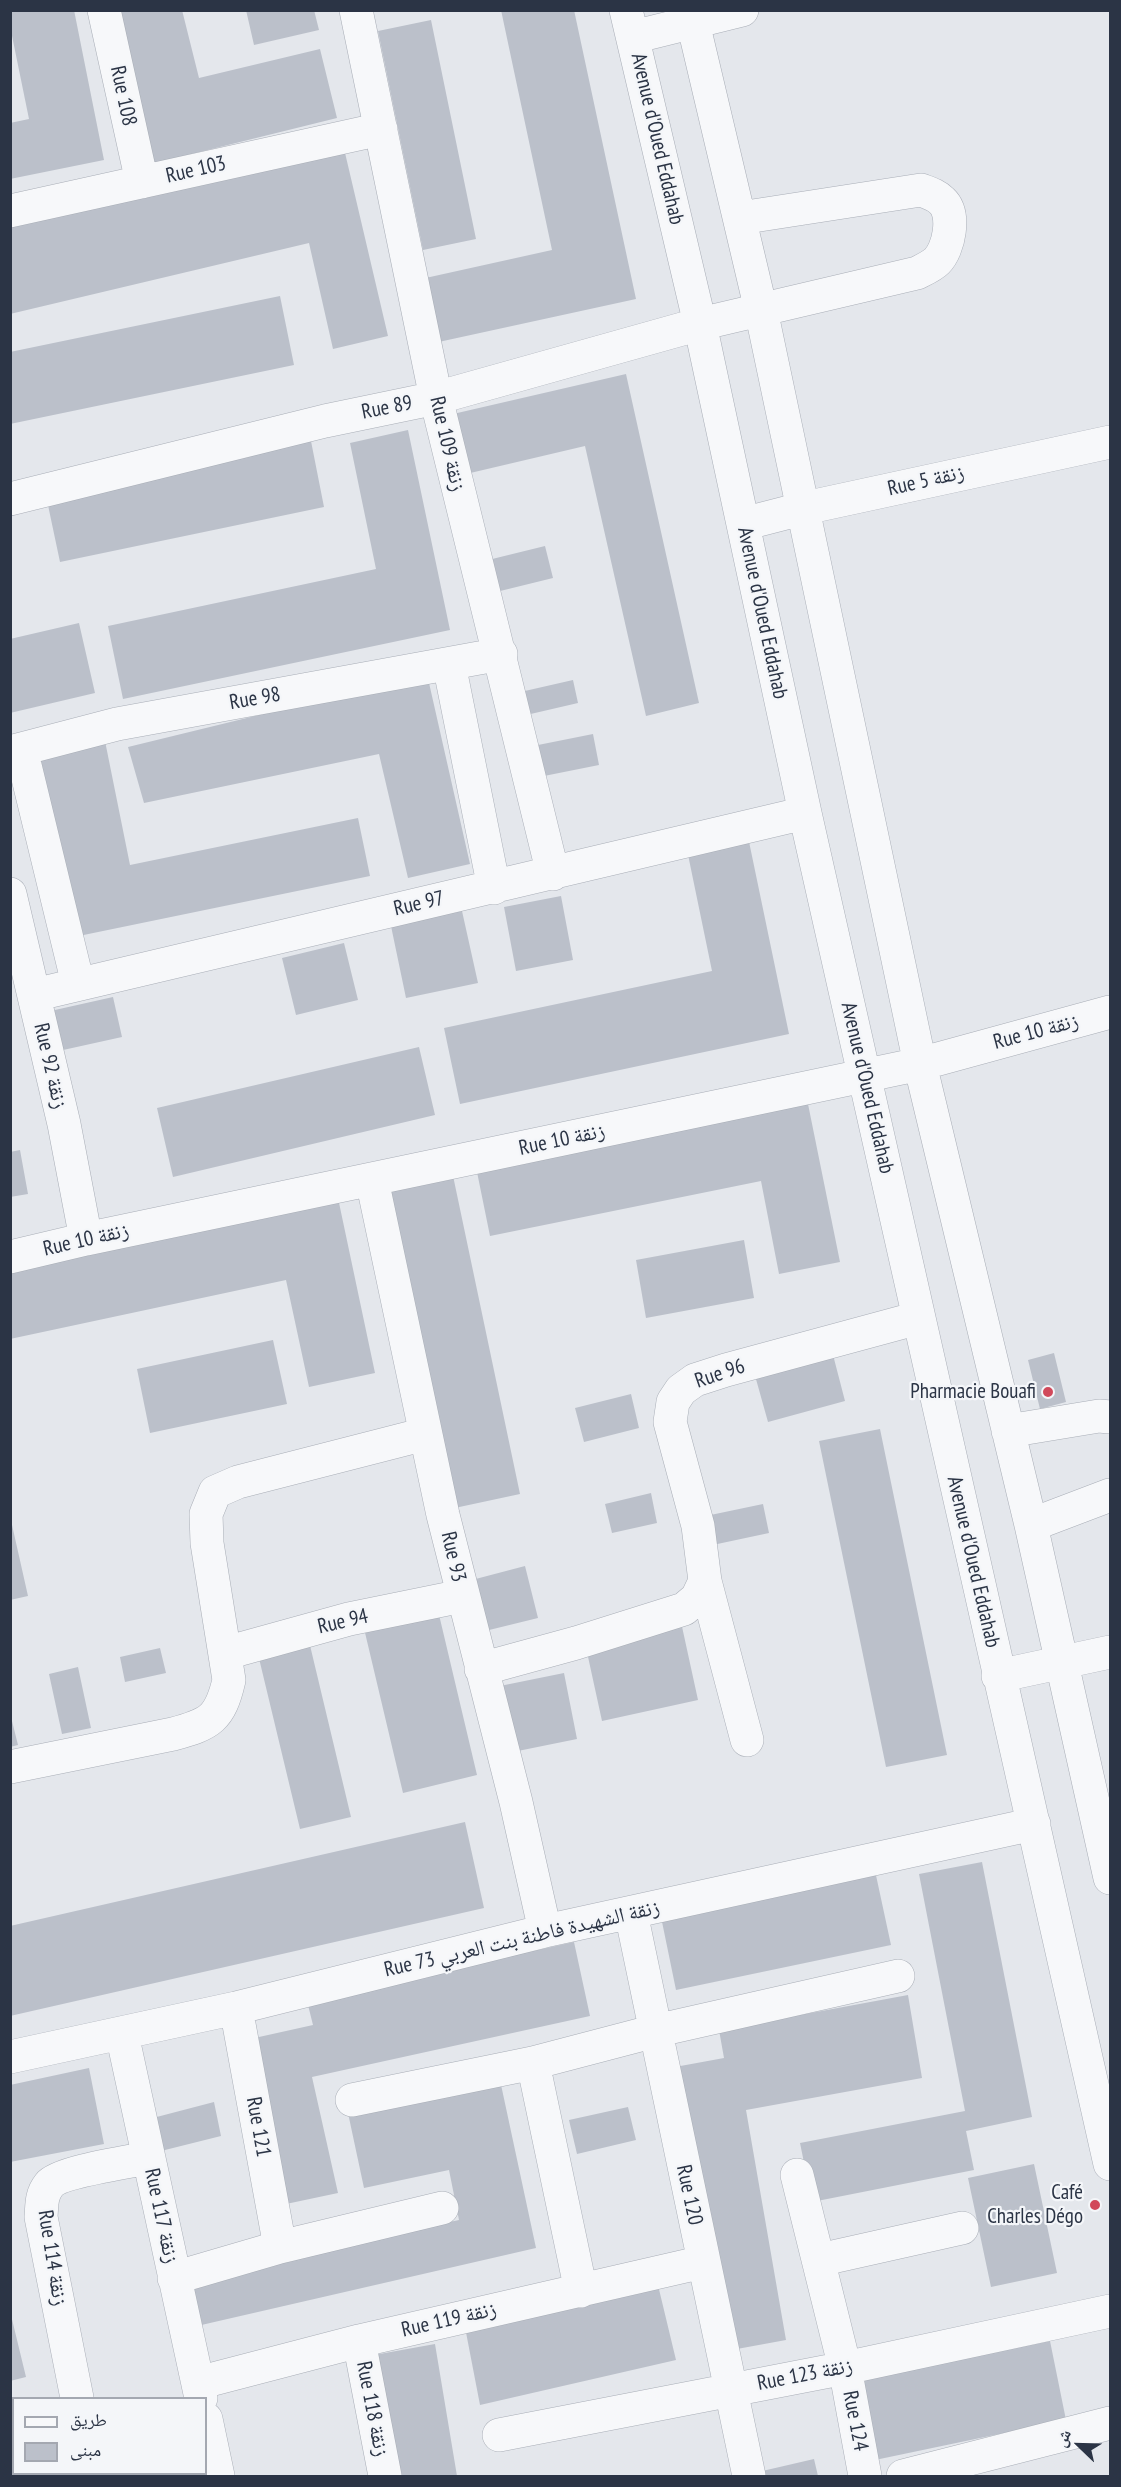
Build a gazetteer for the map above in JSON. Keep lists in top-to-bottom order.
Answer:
{
  "streets": {
    "street": [
      "Rue 108",
      "Avenue d'Oued Eddahab",
      "Rue 103",
      "Rue 89",
      "Rue 109 زنقة",
      "Rue 5 زنقة",
      "Rue 98",
      "Rue 97",
      "Rue 10 زنقة",
      "Rue 92 زنقة",
      "Rue 96",
      "Rue 93",
      "Rue 94",
      "Rue 73 زنقة الشهيدة فاطنة بنت العربي",
      "Rue 121",
      "Rue 120",
      "Rue 117 زنقة",
      "Rue 114 زنقة",
      "Rue 119 زنقة",
      "Rue 123 زنقة",
      "Rue 118 زنقة",
      "Rue 124"
    ]
  },
  "crossings": [
    ["Rue 108", "Rue 103"],
    ["Avenue d'Oued Eddahab", "Rue 89"],
    ["Avenue d'Oued Eddahab", "Rue 5 زنقة"],
    ["Avenue d'Oued Eddahab", "Rue 97"],
    ["Avenue d'Oued Eddahab", "Rue 10 زنقة"],
    ["Avenue d'Oued Eddahab", "Rue 96"],
    ["Avenue d'Oued Eddahab", "Rue 73 زنقة الشهيدة فاطنة بنت العربي"],
    ["Rue 103", "Rue 109 زنقة"],
    ["Rue 89", "Rue 109 زنقة"],
    ["Rue 109 زنقة", "Rue 98"],
    ["Rue 109 زنقة", "Rue 97"],
    ["Rue 97", "Rue 92 زنقة"],
    ["Rue 10 زنقة", "Rue 92 زنقة"],
    ["Rue 10 زنقة", "Rue 93"],
    ["Rue 93", "Rue 94"],
    ["Rue 93", "Rue 73 زنقة الشهيدة فاطنة بنت العربي"],
    ["Rue 73 زنقة الشهيدة فاطنة بنت العربي", "Rue 121"],
    ["Rue 73 زنقة الشهيدة فاطنة بنت العربي", "Rue 120"],
    ["Rue 73 زنقة الشهيدة فاطنة بنت العربي", "Rue 117 زنقة"],
    ["Rue 120", "Rue 119 زنقة"],
    ["Rue 120", "Rue 123 زنقة"],
    ["Rue 117 زنقة", "Rue 114 زنقة"],
    ["Rue 117 زنقة", "Rue 119 زنقة"],
    ["Rue 119 زنقة", "Rue 118 زنقة"],
    ["Rue 123 زنقة", "Rue 124"]
  ],
  "places": ["Pharmacie Bouafi", "Café Charles Dégo"],
  "legend": ["طريق", "مبنى"],
  "north": "top left"
}
